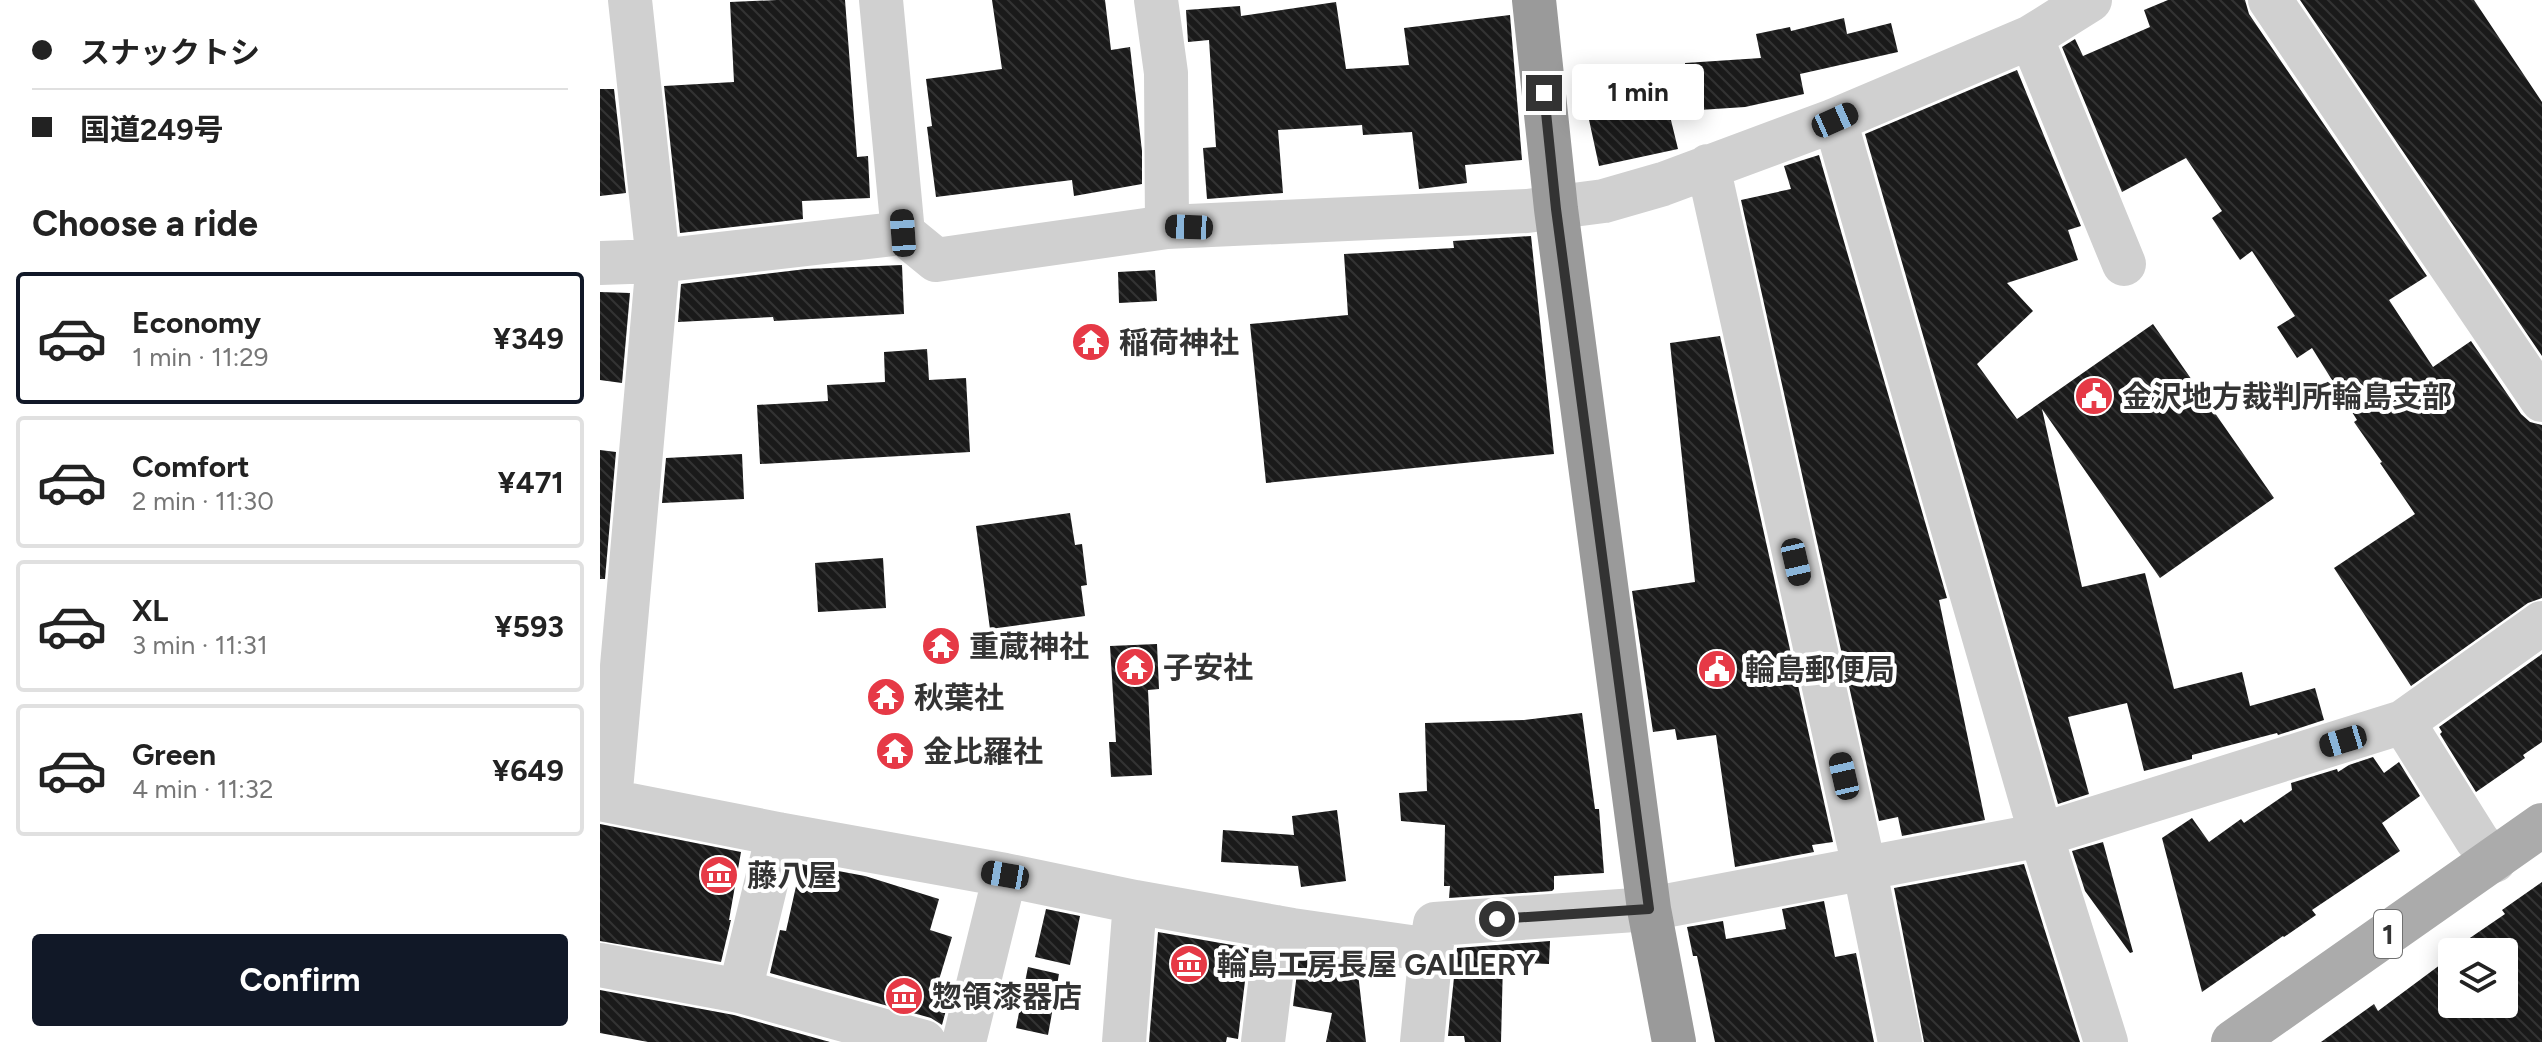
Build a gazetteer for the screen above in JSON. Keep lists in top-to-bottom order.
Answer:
{
  "streets": {
    "main road": ["1"]
  },
  "places": {
    "temple": [
      "稲荷神社",
      "重蔵神社",
      "子安社",
      "秋葉社",
      "金比羅社"
    ],
    "public building": ["金沢地方裁判所輪島支部", "輪島郵便局"],
    "museum": ["藤八屋", "輪島工房長屋 GALLERY", "惣領漆器店"]
  },
  "page": {
    "banner": ["スナックトシ", "国道249号"],
    "bubble": "1 min",
    "heading": "Choose a ride",
    "list": [
      {
        "name": "Economy",
        "note": "1 min · 11:29",
        "value": "¥349"
      },
      {
        "name": "Comfort",
        "note": "2 min · 11:30",
        "value": "¥471"
      },
      {
        "name": "XL",
        "note": "3 min · 11:31",
        "value": "¥593"
      },
      {
        "name": "Green",
        "note": "4 min · 11:32",
        "value": "¥649"
      }
    ],
    "buttons": "Confirm"
  }
}
